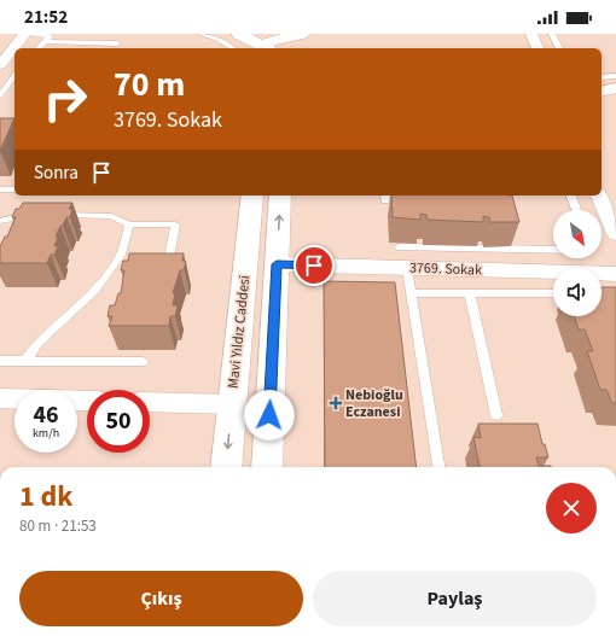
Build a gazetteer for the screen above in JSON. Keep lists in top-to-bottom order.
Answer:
{
  "streets": {
    "main road": ["Mavi Yıldız Caddesi"],
    "street": ["3769. Sokak"]
  },
  "places": {
    "health": ["Nebioğlu Eczanesi"]
  },
  "north": "bottom right",
  "page": {
    "status": "21:52",
    "turn": ["70 m", "3769. Sokak"],
    "then": "Sonra",
    "speed": "46 km/h",
    "limit": "50",
    "heading": ["1 dk", "80 m · 21:53"],
    "buttons": ["Çıkış", "Paylaş"]
  }
}
